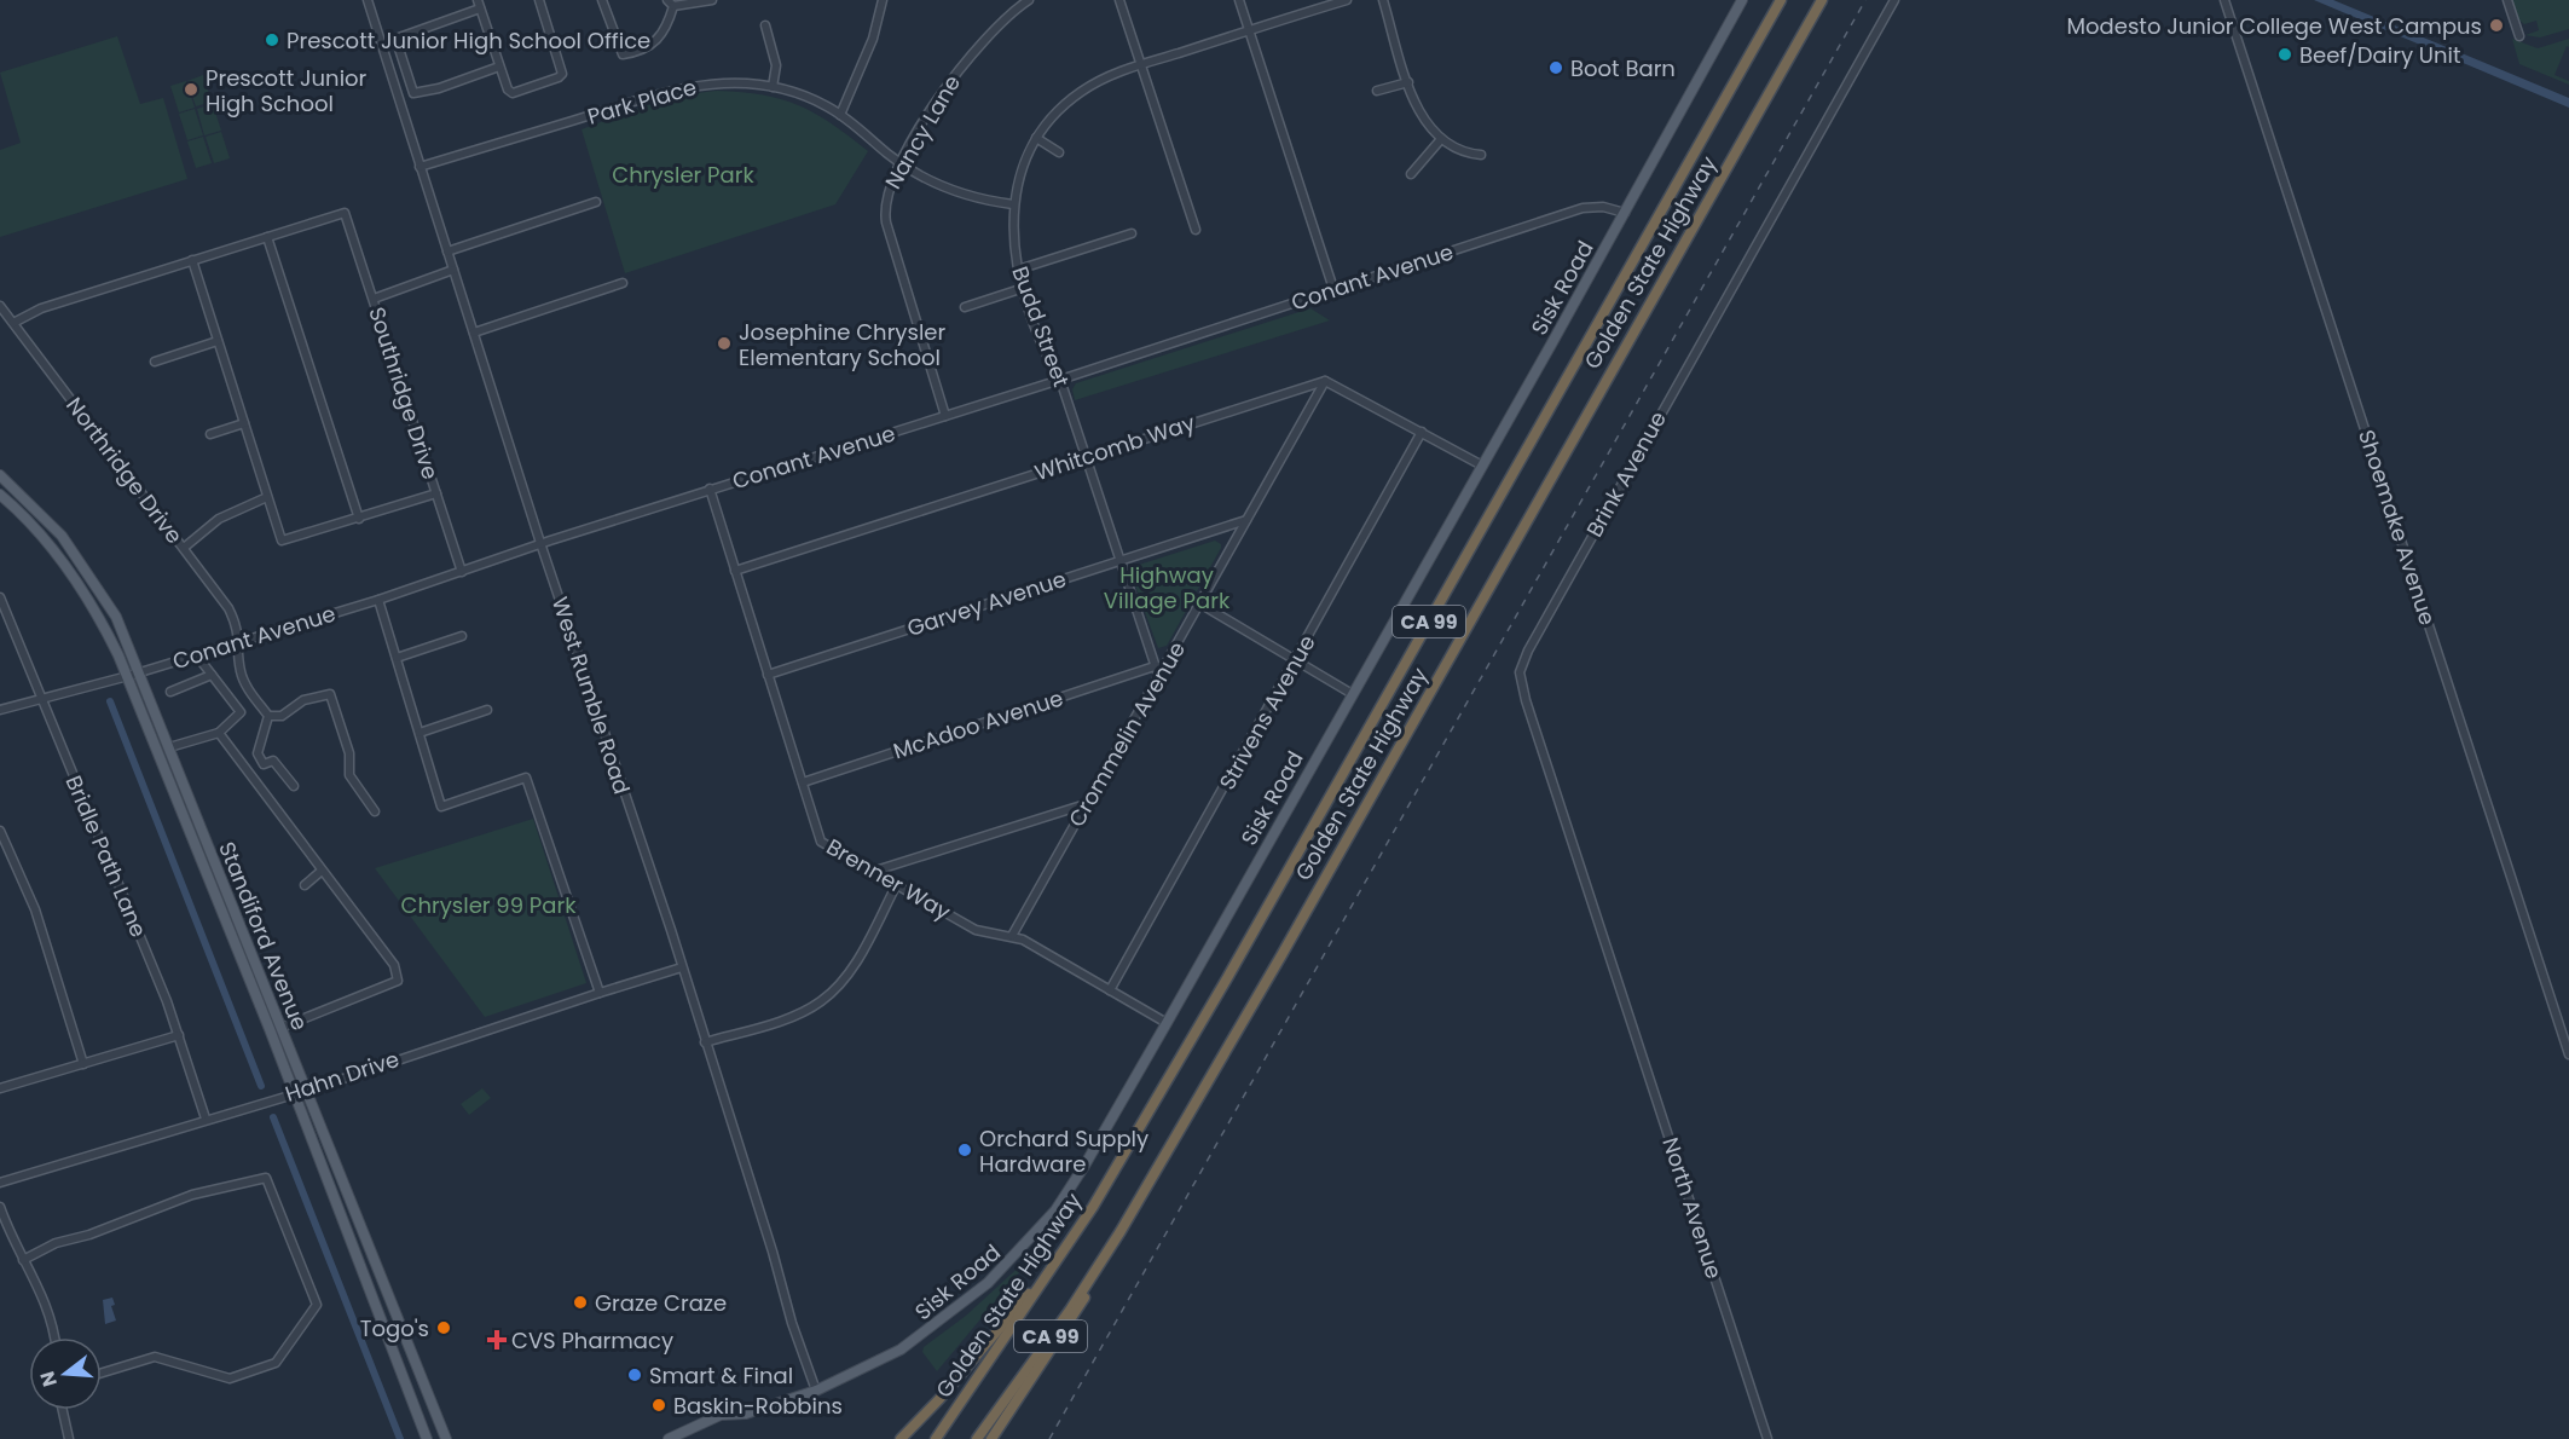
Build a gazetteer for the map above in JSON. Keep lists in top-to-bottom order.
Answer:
{
  "streets": {
    "highway": ["Golden State Highway", "CA 99"],
    "main road": ["Sisk Road", "Standiford Avenue"],
    "street": [
      "Park Place",
      "Nancy Lane",
      "Conant Avenue",
      "Budd Street",
      "Southridge Drive",
      "Whitcomb Way",
      "Northridge Drive",
      "Brink Avenue",
      "Shoemake Avenue",
      "Garvey Avenue",
      "West Rumble Road",
      "Strivens Avenue",
      "McAdoo Avenue",
      "Crommelin Avenue",
      "Bridle Path Lane",
      "Brenner Way",
      "Hahn Drive",
      "North Avenue"
    ]
  },
  "crossings": [
    ["Park Place", "Nancy Lane"],
    ["Park Place", "Budd Street"],
    ["Park Place", "West Rumble Road"],
    ["Nancy Lane", "Conant Avenue"],
    ["Conant Avenue", "Sisk Road"],
    ["Conant Avenue", "Budd Street"],
    ["Conant Avenue", "Southridge Drive"],
    ["Conant Avenue", "Northridge Drive"],
    ["Conant Avenue", "West Rumble Road"],
    ["Conant Avenue", "Bridle Path Lane"],
    ["Conant Avenue", "Brenner Way"],
    ["Conant Avenue", "Standiford Avenue"],
    ["Sisk Road", "West Rumble Road"],
    ["Sisk Road", "Brenner Way"],
    ["Budd Street", "Whitcomb Way"],
    ["Budd Street", "Garvey Avenue"],
    ["Budd Street", "McAdoo Avenue"],
    ["Budd Street", "Crommelin Avenue"],
    ["Whitcomb Way", "Crommelin Avenue"],
    ["Whitcomb Way", "Brenner Way"],
    ["Brink Avenue", "North Avenue"],
    ["Garvey Avenue", "Crommelin Avenue"],
    ["Garvey Avenue", "Brenner Way"],
    ["West Rumble Road", "Hahn Drive"],
    ["Strivens Avenue", "Brenner Way"],
    ["McAdoo Avenue", "Brenner Way"],
    ["Crommelin Avenue", "Brenner Way"],
    ["Bridle Path Lane", "Hahn Drive"],
    ["Standiford Avenue", "Hahn Drive"]
  ],
  "parks": ["Chrysler Park", "Highway Village Park", "Chrysler 99 Park"],
  "places": {
    "other": [
      "Modesto Junior College West Campus",
      "Prescott Junior High School Office",
      "Beef/Dairy Unit",
      "Boot Barn",
      "Prescott Junior High School",
      "Josephine Chrysler Elementary School",
      "Orchard Supply Hardware",
      "Graze Craze",
      "Togo's",
      "Smart & Final",
      "Baskin-Robbins"
    ],
    "health": ["CVS Pharmacy"]
  },
  "north": "left"
}
